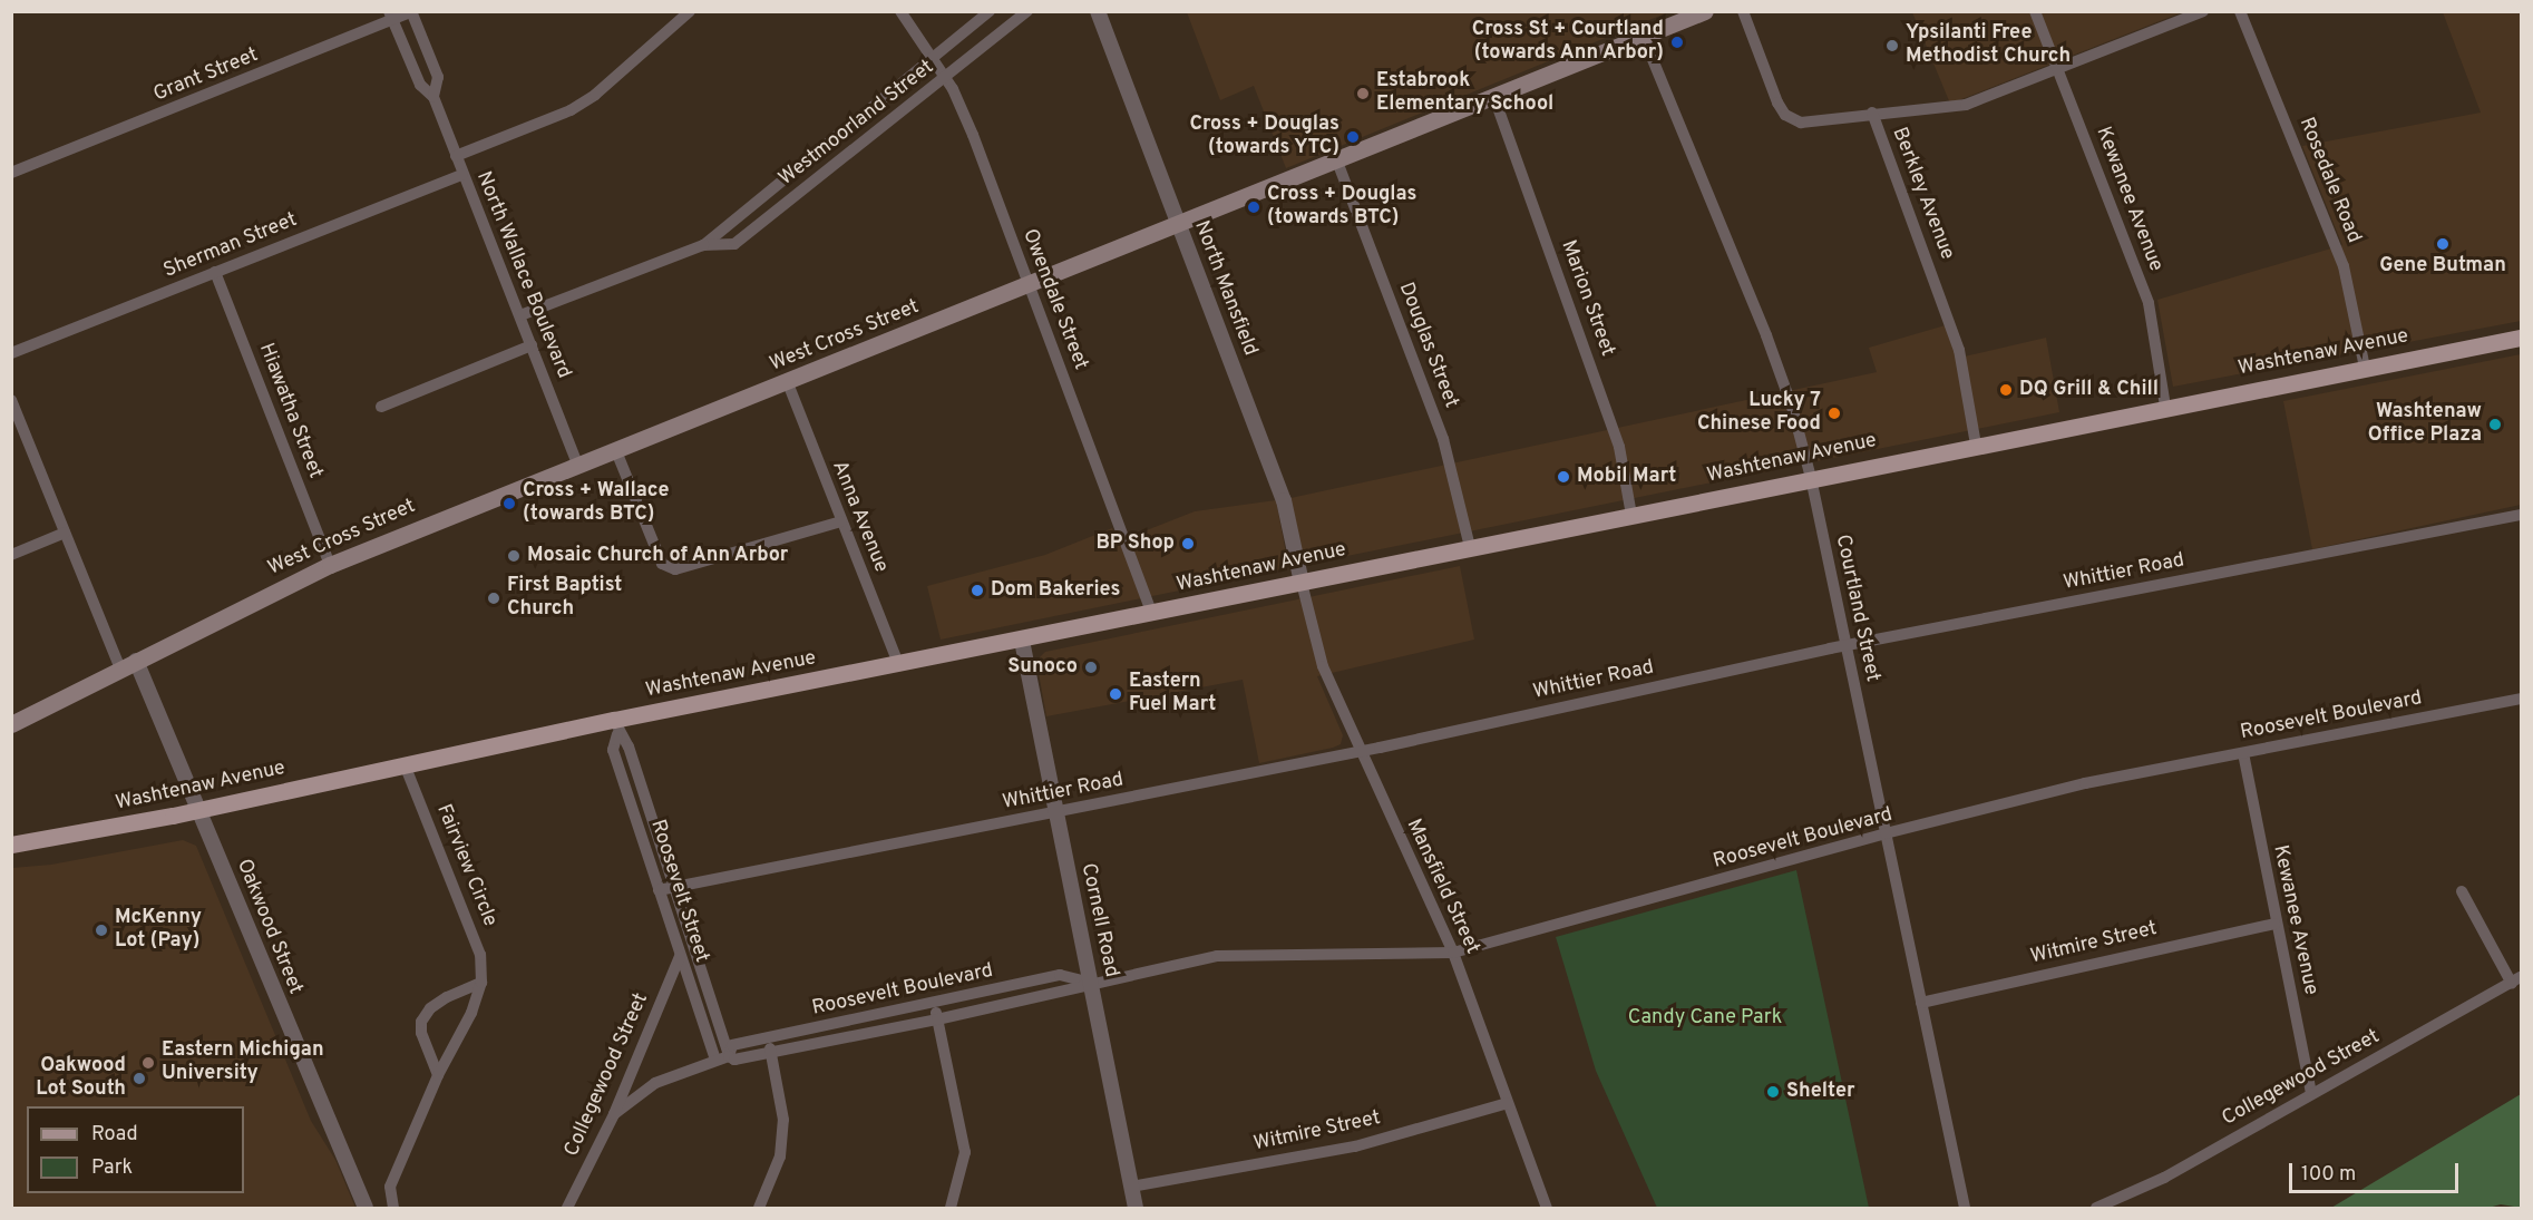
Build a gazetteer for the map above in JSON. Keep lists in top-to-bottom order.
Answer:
{
  "streets": {
    "main road": ["West Cross Street", "Washtenaw Avenue"],
    "street": [
      "Grant Street",
      "Westmoorland Street",
      "Rosedale Road",
      "Berkley Avenue",
      "Kewanee Avenue",
      "Sherman Street",
      "North Wallace Boulevard",
      "North Mansfield",
      "Marion Street",
      "Owendale Street",
      "Douglas Street",
      "Hiawatha Street",
      "Anna Avenue",
      "Whittier Road",
      "Courtland Street",
      "Roosevelt Boulevard",
      "Fairview Circle",
      "Mansfield Street",
      "Roosevelt Street",
      "Cornell Road",
      "Oakwood Street",
      "Witmire Street",
      "Collegewood Street"
    ]
  },
  "crossings": [
    ["Grant Street", "North Wallace Boulevard"],
    ["Westmoorland Street", "North Wallace Boulevard"],
    ["Westmoorland Street", "Owendale Street"],
    ["Rosedale Road", "Washtenaw Avenue"],
    ["Berkley Avenue", "Washtenaw Avenue"],
    ["Kewanee Avenue", "Washtenaw Avenue"],
    ["Kewanee Avenue", "Roosevelt Boulevard"],
    ["Kewanee Avenue", "Witmire Street"],
    ["Kewanee Avenue", "Collegewood Street"],
    ["Sherman Street", "North Wallace Boulevard"],
    ["Sherman Street", "Hiawatha Street"],
    ["North Wallace Boulevard", "West Cross Street"],
    ["North Mansfield", "West Cross Street"],
    ["North Mansfield", "Washtenaw Avenue"],
    ["North Mansfield", "Mansfield Street"],
    ["Marion Street", "West Cross Street"],
    ["Marion Street", "Washtenaw Avenue"],
    ["Owendale Street", "West Cross Street"],
    ["Owendale Street", "Washtenaw Avenue"],
    ["West Cross Street", "Douglas Street"],
    ["West Cross Street", "Hiawatha Street"],
    ["West Cross Street", "Anna Avenue"],
    ["West Cross Street", "Courtland Street"],
    ["West Cross Street", "Oakwood Street"],
    ["Douglas Street", "Washtenaw Avenue"],
    ["Washtenaw Avenue", "Anna Avenue"],
    ["Washtenaw Avenue", "Courtland Street"],
    ["Washtenaw Avenue", "Fairview Circle"],
    ["Washtenaw Avenue", "Mansfield Street"],
    ["Washtenaw Avenue", "Roosevelt Street"],
    ["Washtenaw Avenue", "Cornell Road"],
    ["Washtenaw Avenue", "Oakwood Street"],
    ["Whittier Road", "Courtland Street"],
    ["Whittier Road", "Mansfield Street"],
    ["Whittier Road", "Roosevelt Street"],
    ["Whittier Road", "Cornell Road"],
    ["Courtland Street", "Roosevelt Boulevard"],
    ["Courtland Street", "Witmire Street"],
    ["Roosevelt Boulevard", "Mansfield Street"],
    ["Roosevelt Boulevard", "Roosevelt Street"],
    ["Roosevelt Boulevard", "Cornell Road"],
    ["Roosevelt Boulevard", "Collegewood Street"],
    ["Mansfield Street", "Witmire Street"],
    ["Roosevelt Street", "Collegewood Street"],
    ["Cornell Road", "Witmire Street"]
  ],
  "parks": ["Candy Cane Park"],
  "places": [
    "Cross St + Courtland (towards Ann Arbor)",
    "Ypsilanti Free Methodist Church",
    "Estabrook Elementary School",
    "Cross + Douglas (towards YTC)",
    "Cross + Douglas (towards BTC)",
    "Gene Butman",
    "DQ Grill & Chill",
    "Lucky 7 Chinese Food",
    "Washtenaw Office Plaza",
    "Mobil Mart",
    "Cross + Wallace (towards BTC)",
    "BP Shop",
    "Mosaic Church of Ann Arbor",
    "Dom Bakeries",
    "First Baptist Church",
    "Sunoco",
    "Eastern Fuel Mart",
    "McKenny Lot (Pay)",
    "Eastern Michigan University",
    "Oakwood Lot South",
    "Shelter"
  ],
  "legend": ["Road", "Park"],
  "scale_bar": "100 m"
}
